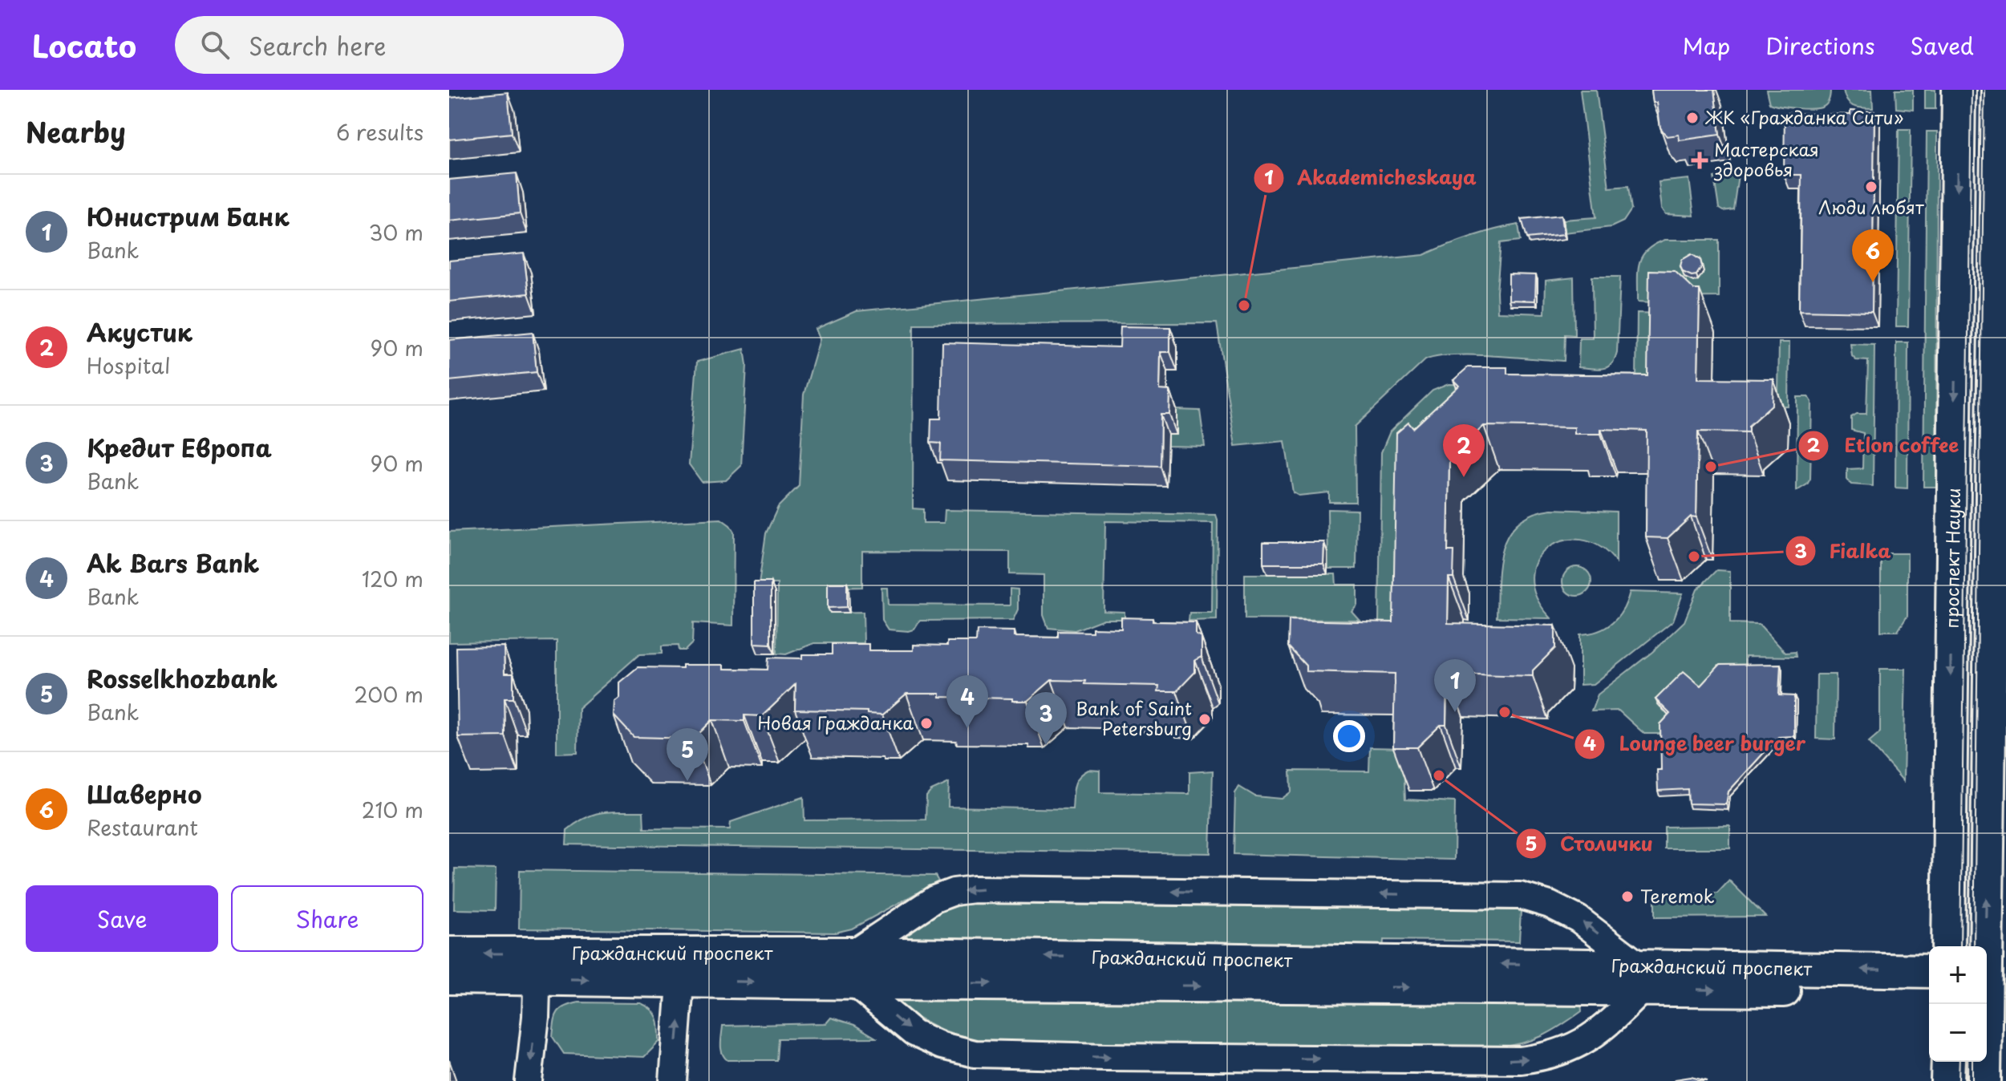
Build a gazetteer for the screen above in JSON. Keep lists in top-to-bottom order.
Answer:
{
  "streets": {
    "main road": ["проспект Науки", "Гражданский проспект"]
  },
  "places": {
    "other": [
      "ЖК «Гражданка Сити»",
      "Люди любят",
      "Akademicheskaya",
      "Etlon coffee",
      "Fialka",
      "Lounge beer burger",
      "Bank of Saint Petersburg",
      "Новая Гражданка",
      "Столички",
      "Teremok"
    ],
    "health": ["Мастерская здоровья"]
  },
  "page": {
    "header": "Locato",
    "search": "Search here",
    "nav": ["Map", "Directions", "Saved"],
    "heading": ["Nearby", "6 results"],
    "list": [
      {
        "mark": "1",
        "name": "Юнистрим Банк",
        "note": "Bank",
        "value": "30 m"
      },
      {
        "mark": "2",
        "name": "Акустик",
        "note": "Hospital",
        "value": "90 m"
      },
      {
        "mark": "3",
        "name": "Кредит Европа",
        "note": "Bank",
        "value": "90 m"
      },
      {
        "mark": "4",
        "name": "Ak Bars Bank",
        "note": "Bank",
        "value": "120 m"
      },
      {
        "mark": "5",
        "name": "Rosselkhozbank",
        "note": "Bank",
        "value": "200 m"
      },
      {
        "mark": "6",
        "name": "Шаверно",
        "note": "Restaurant",
        "value": "210 m"
      }
    ],
    "pins": [
      "6",
      "2",
      "1",
      "4",
      "3",
      "5"
    ],
    "buttons": ["Save", "Share"],
    "map_buttons": ["+", "−"]
  }
}
